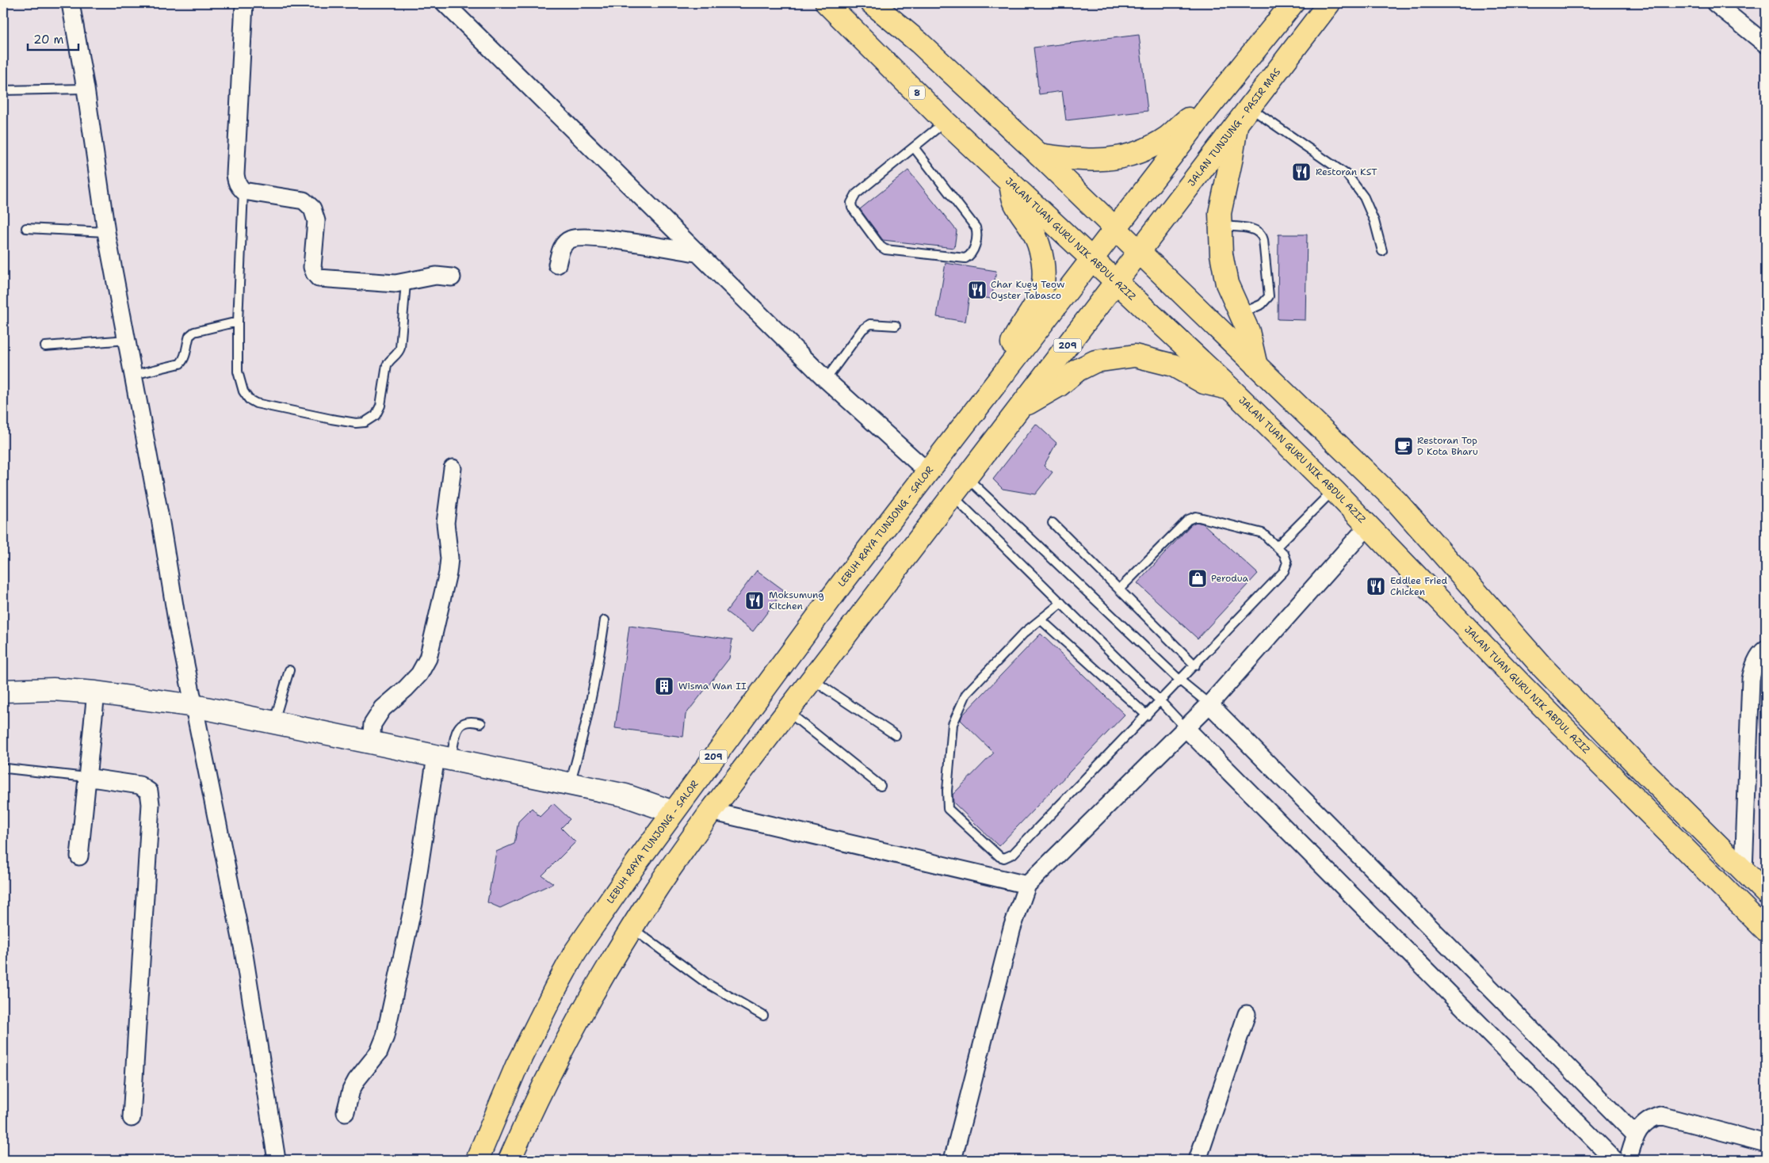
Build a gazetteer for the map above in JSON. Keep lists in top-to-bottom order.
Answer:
{
  "streets": {
    "main road": [
      "8",
      "JALAN TUNJUNG - PASIR MAS",
      "JALAN TUAN GURU NIK ABDUL AZIZ",
      "209",
      "LEBUH RAYA TUNJONG - SALOR"
    ]
  },
  "crossings": [
    ["JALAN TUAN GURU NIK ABDUL AZIZ", "209"],
    ["JALAN TUAN GURU NIK ABDUL AZIZ", "LEBUH RAYA TUNJONG - SALOR"]
  ],
  "places": {
    "restaurant": [
      "Restoran KST",
      "Char Kuey Teow Oyster Tabasco",
      "Eddlee Fried Chicken",
      "Moksumung Kitchen"
    ],
    "cafe": ["Restoran Top D Kota Bharu"],
    "shop": ["Perodua"],
    "building": ["Wisma Wan II"]
  },
  "scale_bar": "20 m"
}
